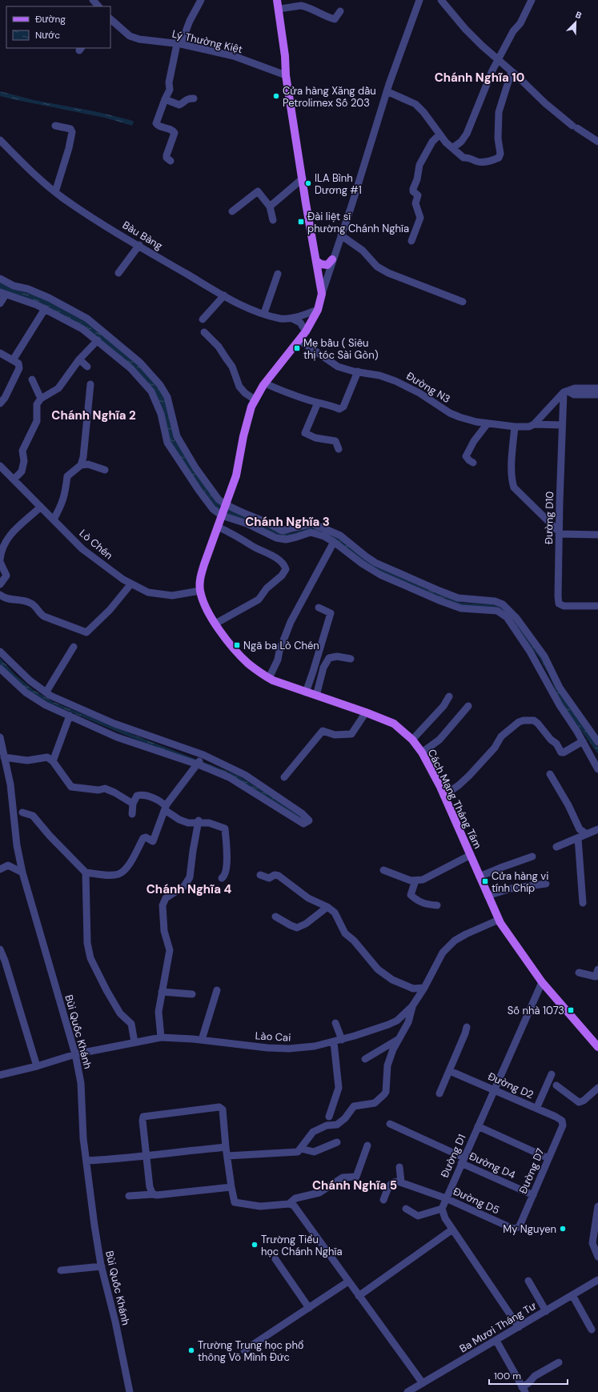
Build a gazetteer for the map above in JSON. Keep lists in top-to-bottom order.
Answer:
{
  "streets": {
    "main road": ["Cách Mạng Tháng Tám"],
    "street": [
      "Lý Thường Kiệt",
      "Bàu Bàng",
      "Đường N3",
      "Đường D10",
      "Lò Chén",
      "Bùi Quốc Khánh",
      "Lào Cai",
      "Đường D2",
      "Đường D1",
      "Đường D4",
      "Đường D7",
      "Đường D5",
      "Ba Mươi Tháng Tư"
    ]
  },
  "crossings": [
    ["Đường N3", "Đường D10"],
    ["Lò Chén", "Cách Mạng Tháng Tám"],
    ["Cách Mạng Tháng Tám", "Lào Cai"],
    ["Cách Mạng Tháng Tám", "Đường D1"],
    ["Bùi Quốc Khánh", "Lào Cai"],
    ["Đường D2", "Đường D1"],
    ["Đường D2", "Đường D7"],
    ["Đường D1", "Đường D4"],
    ["Đường D1", "Đường D5"],
    ["Đường D4", "Đường D7"],
    ["Đường D7", "Đường D5"]
  ],
  "districts": [
    "Chánh Nghĩa 10",
    "Chánh Nghĩa 2",
    "Chánh Nghĩa 3",
    "Chánh Nghĩa 4",
    "Chánh Nghĩa 5"
  ],
  "places": {
    "other": [
      "Cửa hàng Xăng dầu Petrolimex Số 203",
      "ILA Bình Dương #1",
      "My Nguyen",
      "Trường Tiểu học Chánh Nghĩa",
      "Trường Trung học phổ thông Võ Mình Đức"
    ],
    "transit": [
      "Đài liệt sĩ phường Chánh Nghĩa",
      "Mẹ bầu ( Siêu thị tóc Sài Gòn)",
      "Ngã ba Lò Chén",
      "Cửa hàng vi tính Chíp",
      "Số nhà 1073"
    ]
  },
  "legend": ["Đường", "Nước"],
  "scale_bar": "100 m",
  "north": "top right"
}
